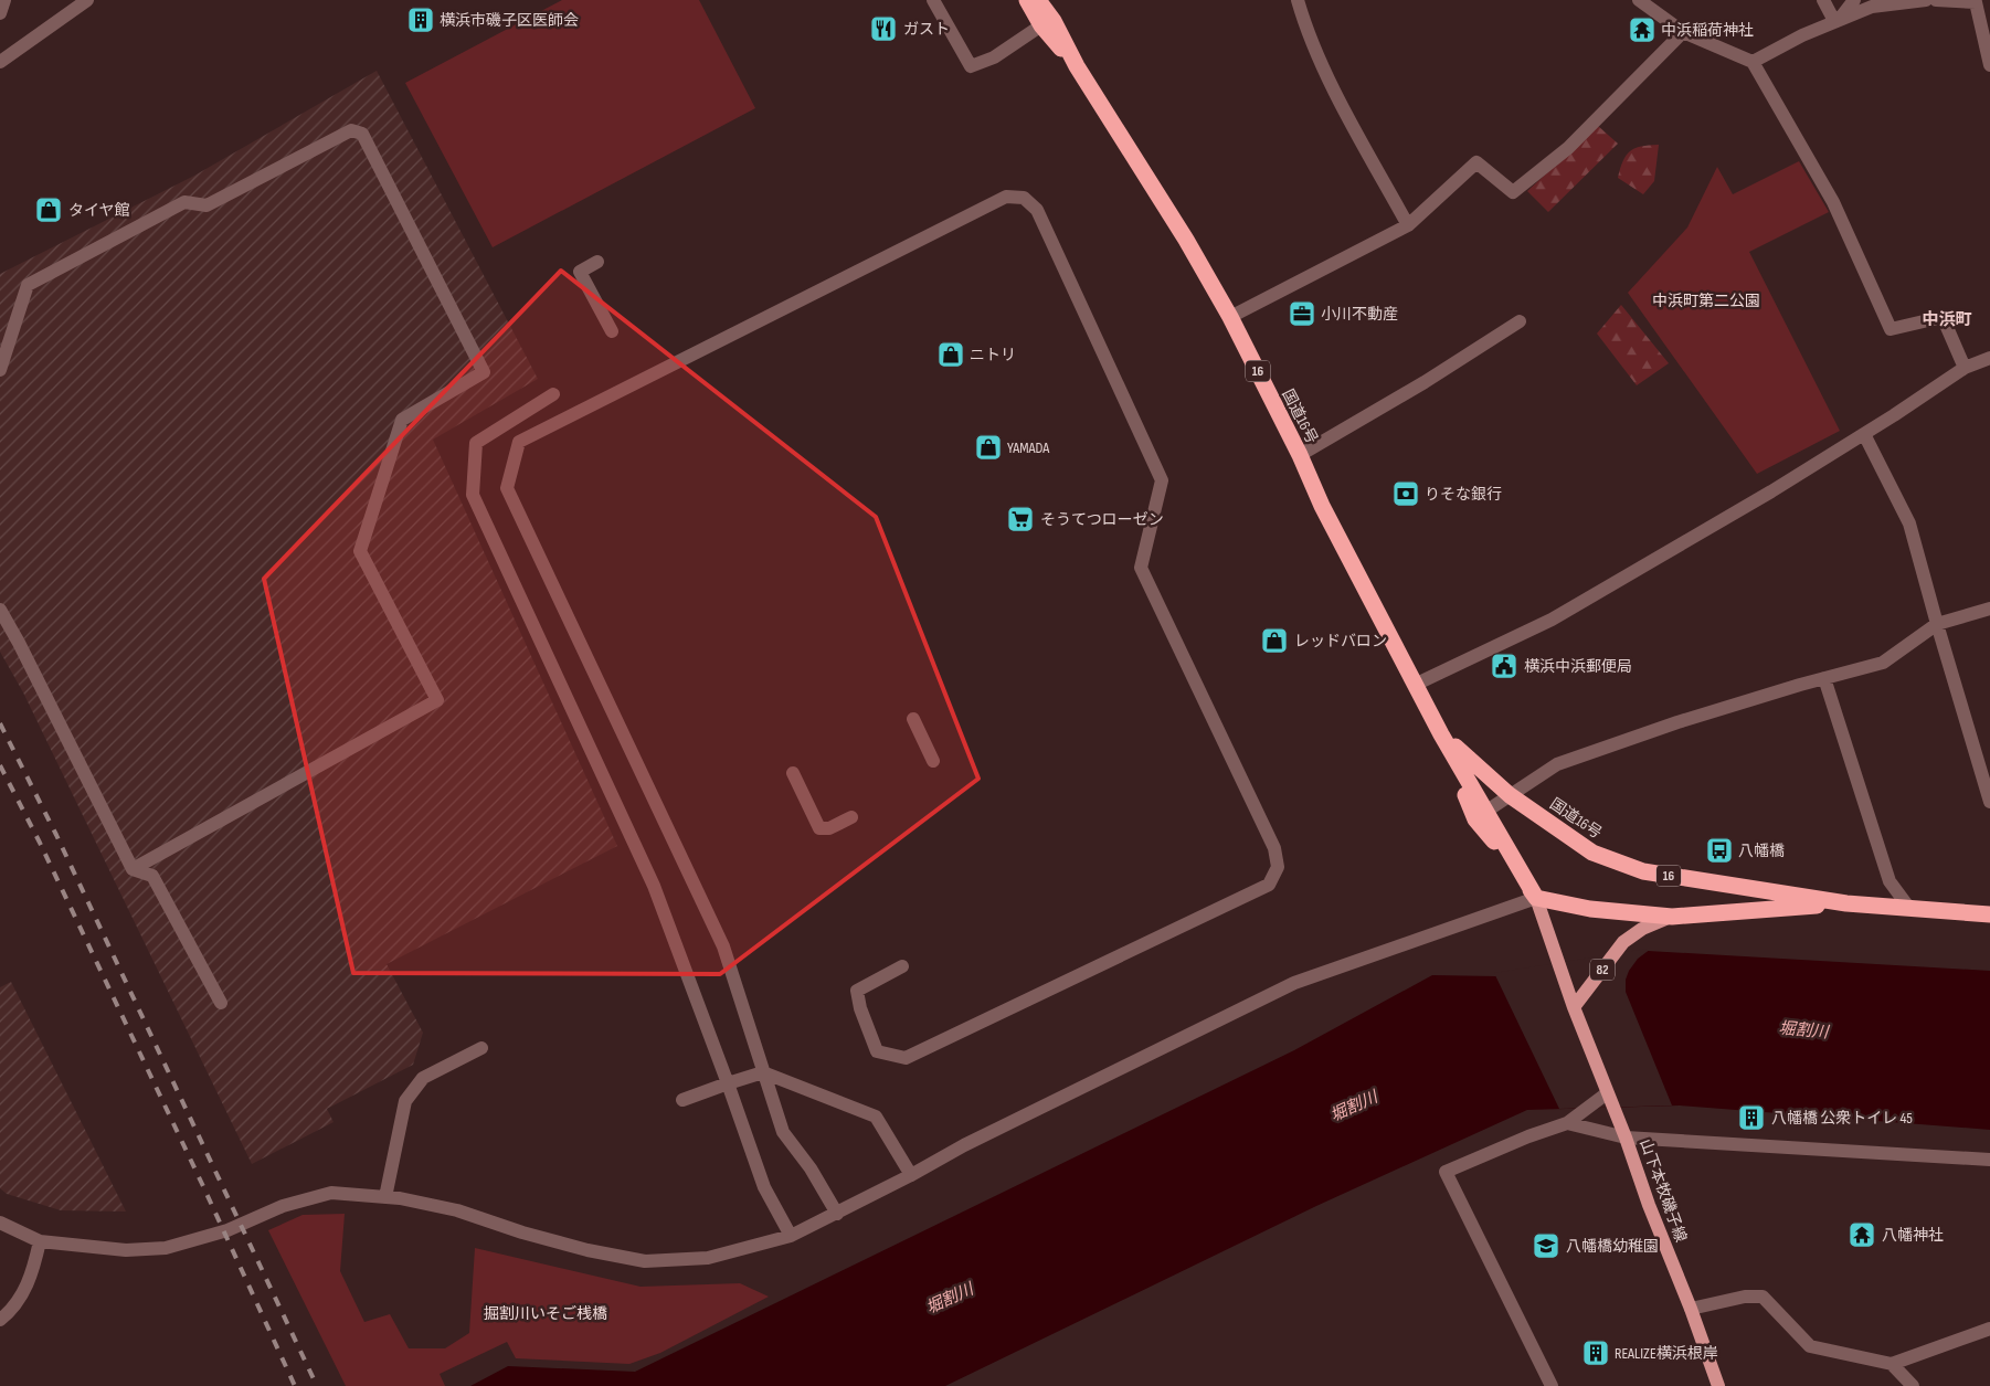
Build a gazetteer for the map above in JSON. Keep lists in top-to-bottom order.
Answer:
{
  "streets": {
    "highway": ["16", "国道16号"],
    "main road": ["82", "山下本牧磯子線"]
  },
  "crossings": [
    ["国道16号", "82"],
    ["国道16号", "山下本牧磯子線"],
    ["82", "山下本牧磯子線"]
  ],
  "districts": ["中浜町"],
  "water": ["堀割川"],
  "parks": ["中浜町第二公園", "掘割川いそご桟橋"],
  "places": {
    "building": ["横浜市磯子区医師会", "八幡橋 公衆トイレ 45", "REALIZE横浜根岸"],
    "restaurant": ["ガスト"],
    "temple": ["中浜稲荷神社", "八幡神社"],
    "shop": [
      "タイヤ館",
      "ニトリ",
      "YAMADA",
      "レッドバロン"
    ],
    "office": ["小川不動産"],
    "bank": ["りそな銀行"],
    "supermarket": ["そうてつローゼン"],
    "public building": ["横浜中浜郵便局"],
    "bus stop": ["八幡橋"],
    "school or university": ["八幡橋幼稚園"]
  }
}
